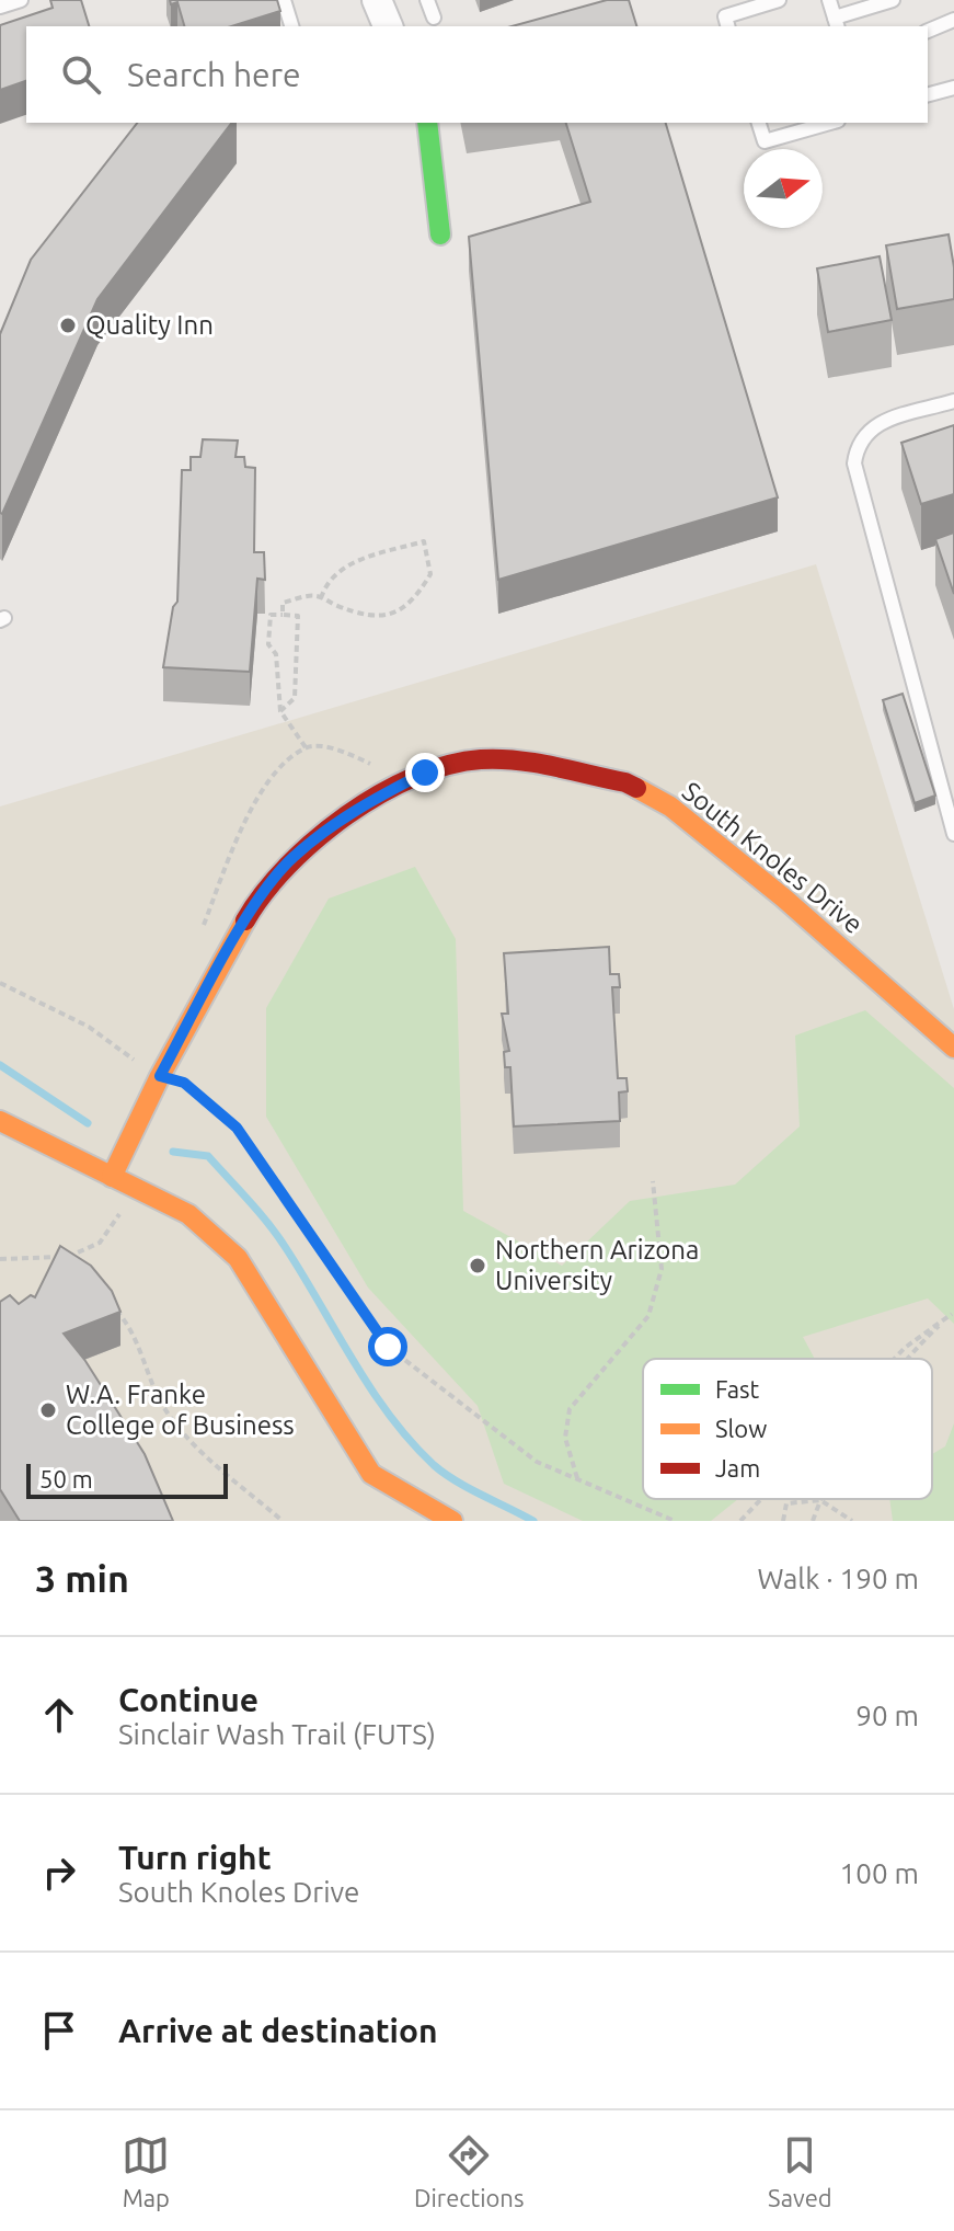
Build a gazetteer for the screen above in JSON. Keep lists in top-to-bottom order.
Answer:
{
  "streets": {
    "street": ["South Knoles Drive"]
  },
  "places": ["Quality Inn", "Northern Arizona University", "W.A. Franke College of Business"],
  "legend": ["Fast", "Slow", "Jam"],
  "scale_bar": "50 m",
  "north": "right",
  "page": {
    "search": "Search here",
    "scale": "50 m",
    "heading": ["3 min", "Walk · 190 m"],
    "list": [
      ["Continue", "Sinclair Wash Trail (FUTS)", "90 m"],
      ["Turn right", "South Knoles Drive", "100 m"],
      "Arrive at destination"
    ],
    "nav": ["Map", "Directions", "Saved"]
  }
}
